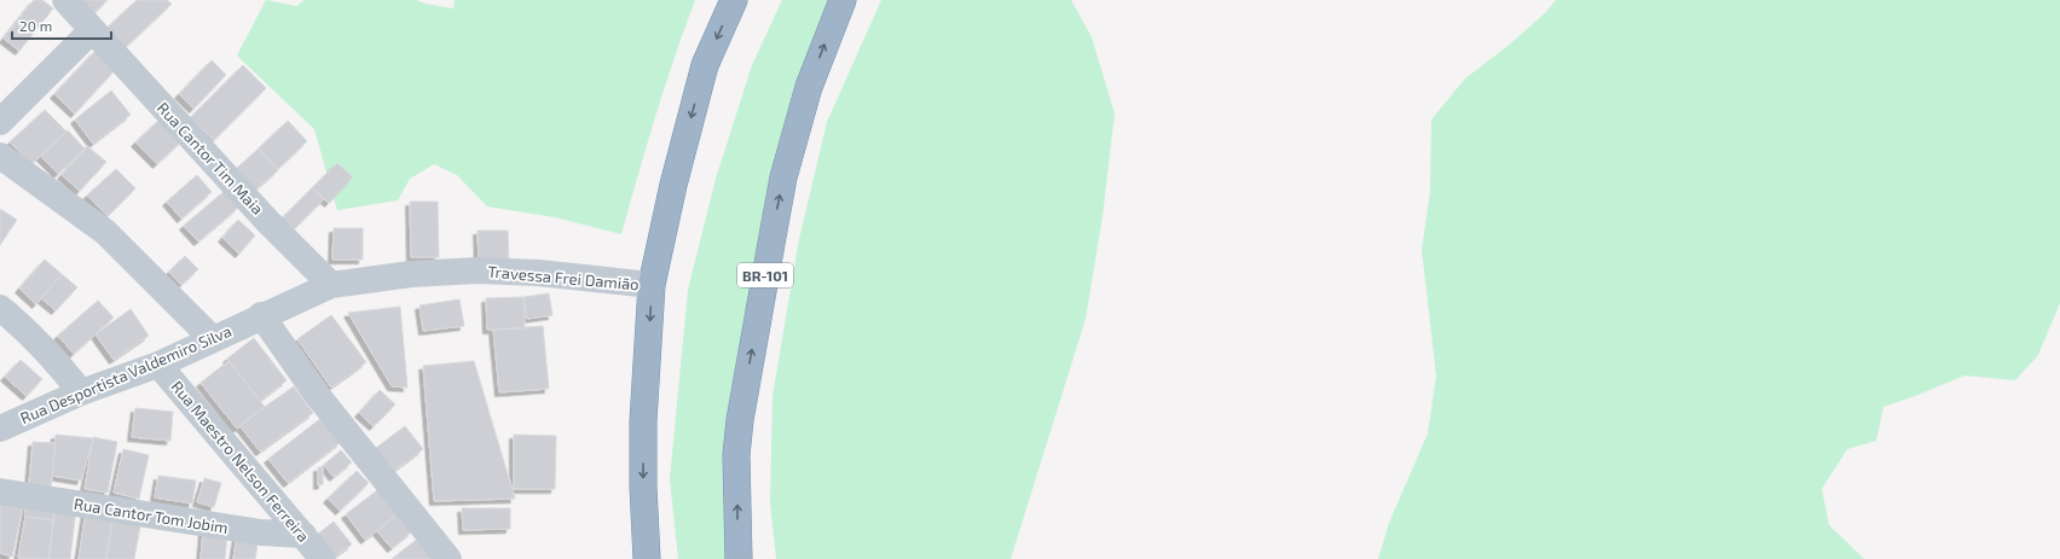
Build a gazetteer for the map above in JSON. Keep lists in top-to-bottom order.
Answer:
{
  "streets": {
    "highway": ["BR-101"],
    "street": [
      "Rua Cantor Tim Maia",
      "Travessa Frei Damião",
      "Rua Desportista Valdemiro Silva",
      "Rua Maestro Nelson Ferreira",
      "Rua Cantor Tom Jobim"
    ]
  },
  "crossings": [
    ["Rua Cantor Tim Maia", "Travessa Frei Damião"],
    ["Rua Cantor Tim Maia", "Rua Desportista Valdemiro Silva"],
    ["Travessa Frei Damião", "Rua Desportista Valdemiro Silva"],
    ["Rua Desportista Valdemiro Silva", "Rua Maestro Nelson Ferreira"],
    ["Rua Maestro Nelson Ferreira", "Rua Cantor Tom Jobim"]
  ],
  "scale_bar": "20 m"
}
